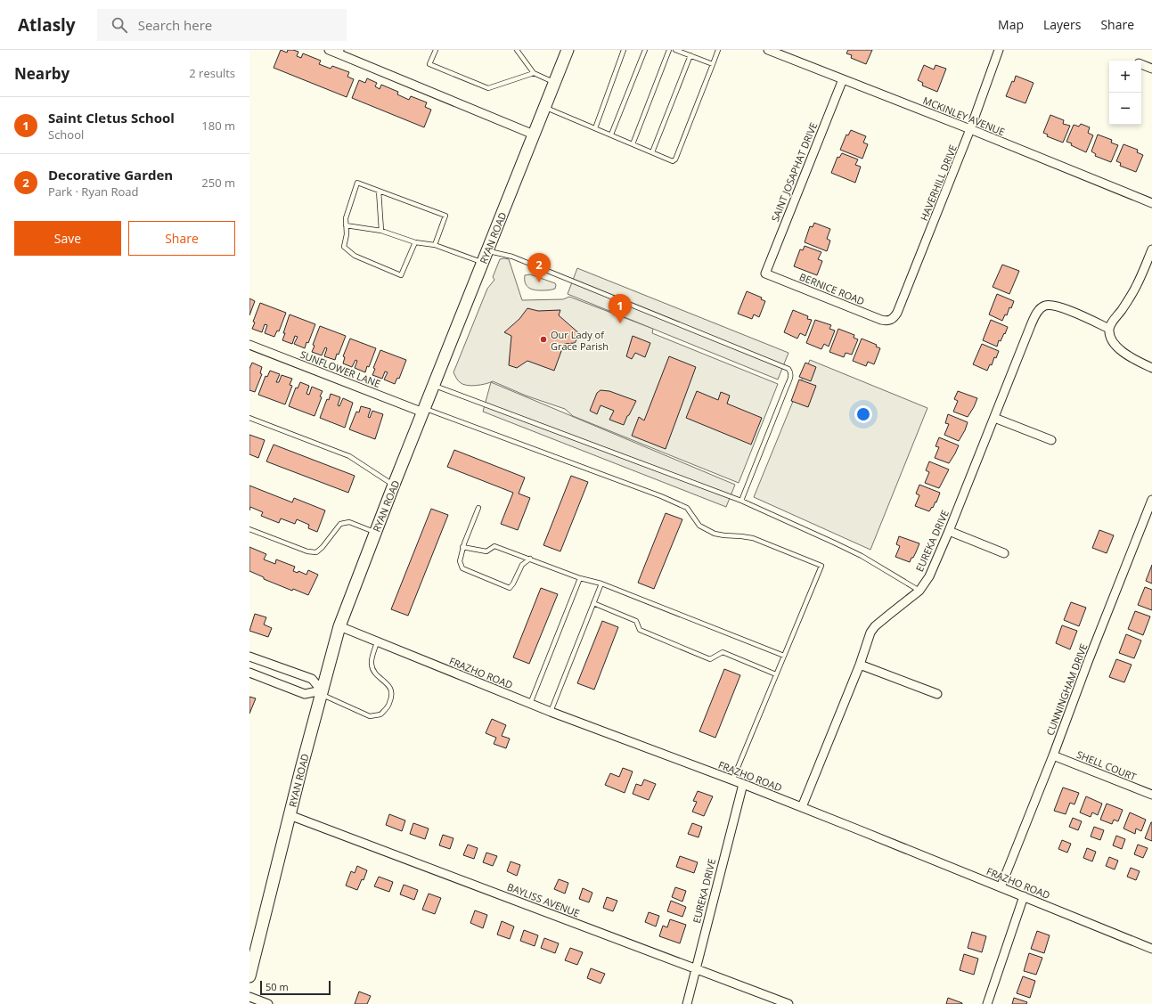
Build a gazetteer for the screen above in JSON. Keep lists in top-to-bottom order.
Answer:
{
  "streets": {
    "main road": ["RYAN ROAD"],
    "street": [
      "MCKINLEY AVENUE",
      "SAINT JOSAPHAT DRIVE",
      "HAVERHILL DRIVE",
      "BERNICE ROAD",
      "SUNFLOWER LANE",
      "EUREKA DRIVE",
      "FRAZHO ROAD",
      "CUNNINGHAM DRIVE",
      "SHELL COURT",
      "BAYLISS AVENUE"
    ]
  },
  "crossings": [
    ["MCKINLEY AVENUE", "SAINT JOSAPHAT DRIVE"],
    ["MCKINLEY AVENUE", "HAVERHILL DRIVE"],
    ["SAINT JOSAPHAT DRIVE", "BERNICE ROAD"],
    ["HAVERHILL DRIVE", "BERNICE ROAD"],
    ["RYAN ROAD", "SUNFLOWER LANE"],
    ["RYAN ROAD", "FRAZHO ROAD"],
    ["RYAN ROAD", "BAYLISS AVENUE"],
    ["EUREKA DRIVE", "FRAZHO ROAD"],
    ["EUREKA DRIVE", "BAYLISS AVENUE"],
    ["FRAZHO ROAD", "CUNNINGHAM DRIVE"],
    ["CUNNINGHAM DRIVE", "SHELL COURT"]
  ],
  "places": ["Our Lady of Grace Parish"],
  "scale_bar": "50 m",
  "page": {
    "header": "Atlasly",
    "search": "Search here",
    "nav": ["Map", "Layers", "Share"],
    "heading": ["Nearby", "2 results"],
    "map_buttons": ["+", "−"],
    "list": [
      {
        "mark": "1",
        "name": "Saint Cletus School",
        "note": "School",
        "value": "180 m"
      },
      {
        "mark": "2",
        "name": "Decorative Garden",
        "note": "Park · Ryan Road",
        "value": "250 m"
      }
    ],
    "buttons": ["Save", "Share"],
    "pins": ["2", "1"],
    "scale": "50 m"
  }
}
